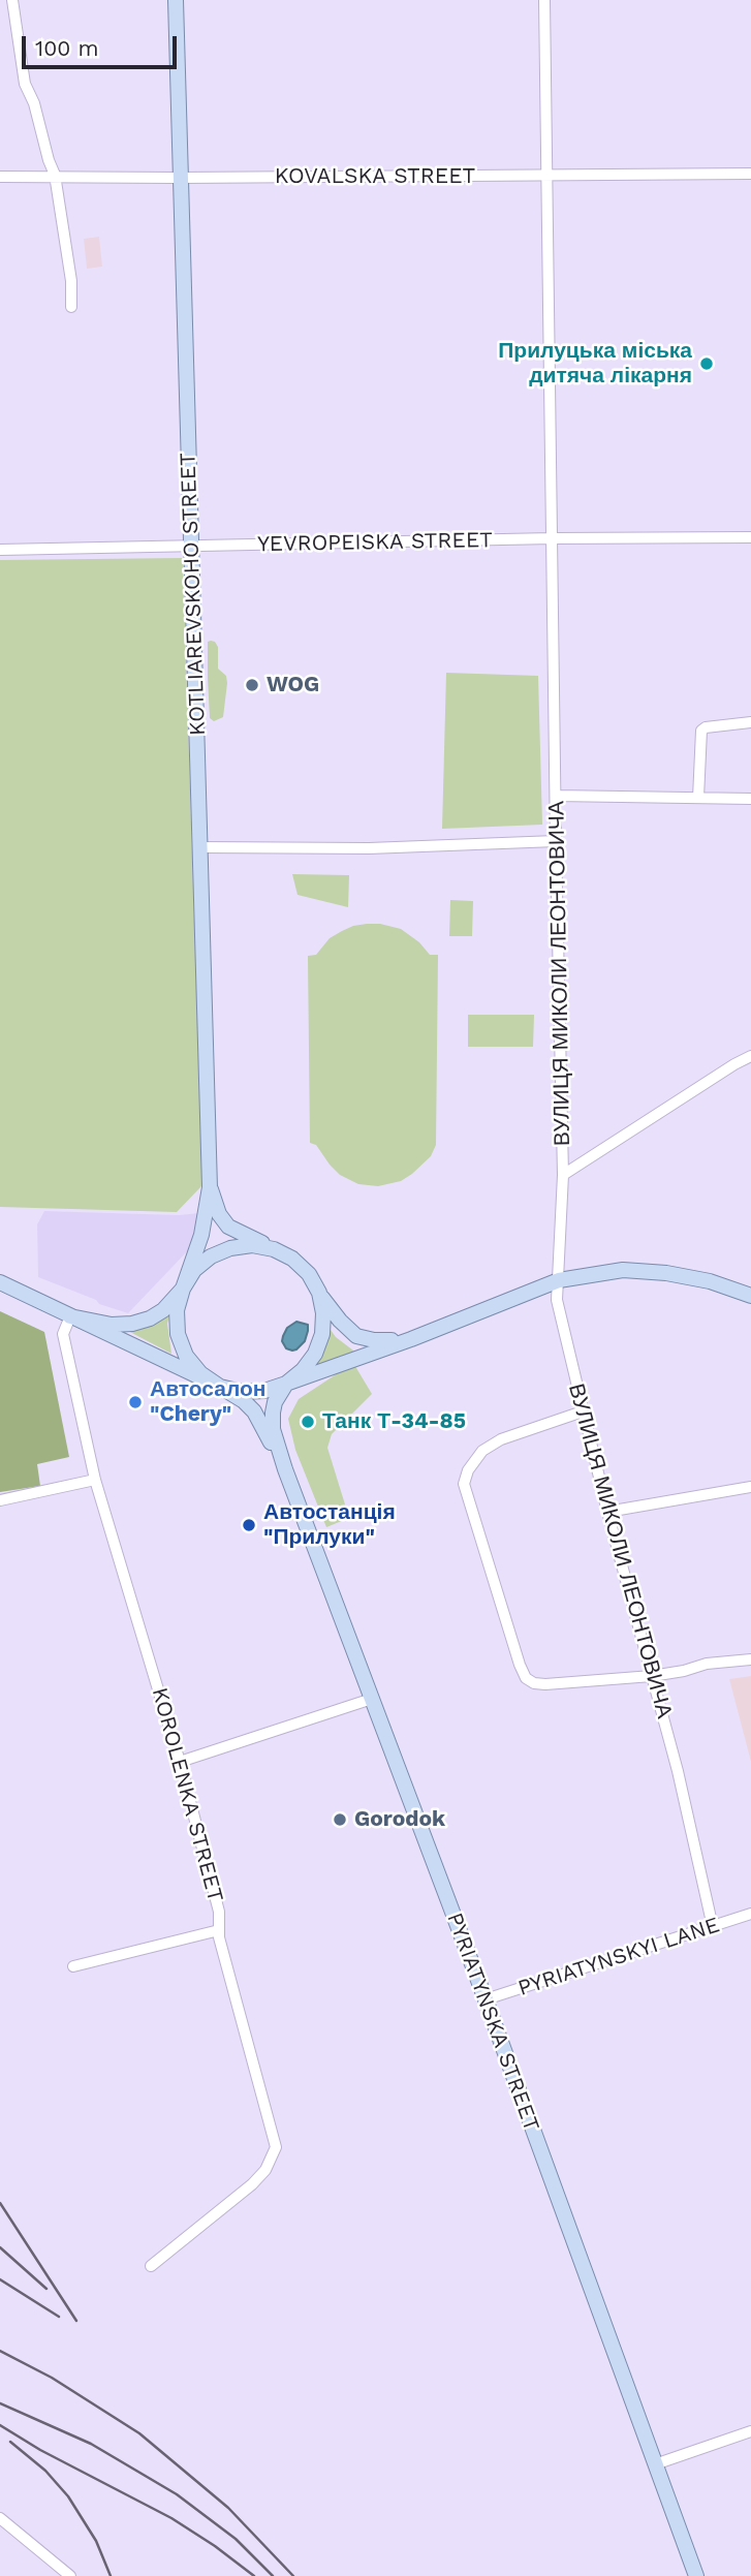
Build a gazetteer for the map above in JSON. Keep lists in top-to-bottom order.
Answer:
{
  "streets": {
    "main road": ["KOTLIAREVSKOHO STREET", "PYRIATYNSKA STREET"],
    "street": [
      "KOVALSKA STREET",
      "YEVROPEISKA STREET",
      "ВУЛИЦЯ МИКОЛИ ЛЕОНТОВИЧА",
      "KOROLENKA STREET",
      "PYRIATYNSKYI LANE"
    ]
  },
  "crossings": [
    ["KOVALSKA STREET", "KOTLIAREVSKOHO STREET"],
    ["KOVALSKA STREET", "ВУЛИЦЯ МИКОЛИ ЛЕОНТОВИЧА"],
    ["YEVROPEISKA STREET", "KOTLIAREVSKOHO STREET"],
    ["YEVROPEISKA STREET", "ВУЛИЦЯ МИКОЛИ ЛЕОНТОВИЧА"],
    ["ВУЛИЦЯ МИКОЛИ ЛЕОНТОВИЧА", "PYRIATYNSKYI LANE"],
    ["PYRIATYNSKYI LANE", "PYRIATYNSKA STREET"]
  ],
  "places": [
    "Прилуцька міська дитяча лікарня",
    "WOG",
    "Автосалон \"Chery\"",
    "Танк Т-34-85",
    "Автостанція \"Прилуки\"",
    "Gorodok"
  ],
  "scale_bar": "100 m"
}
